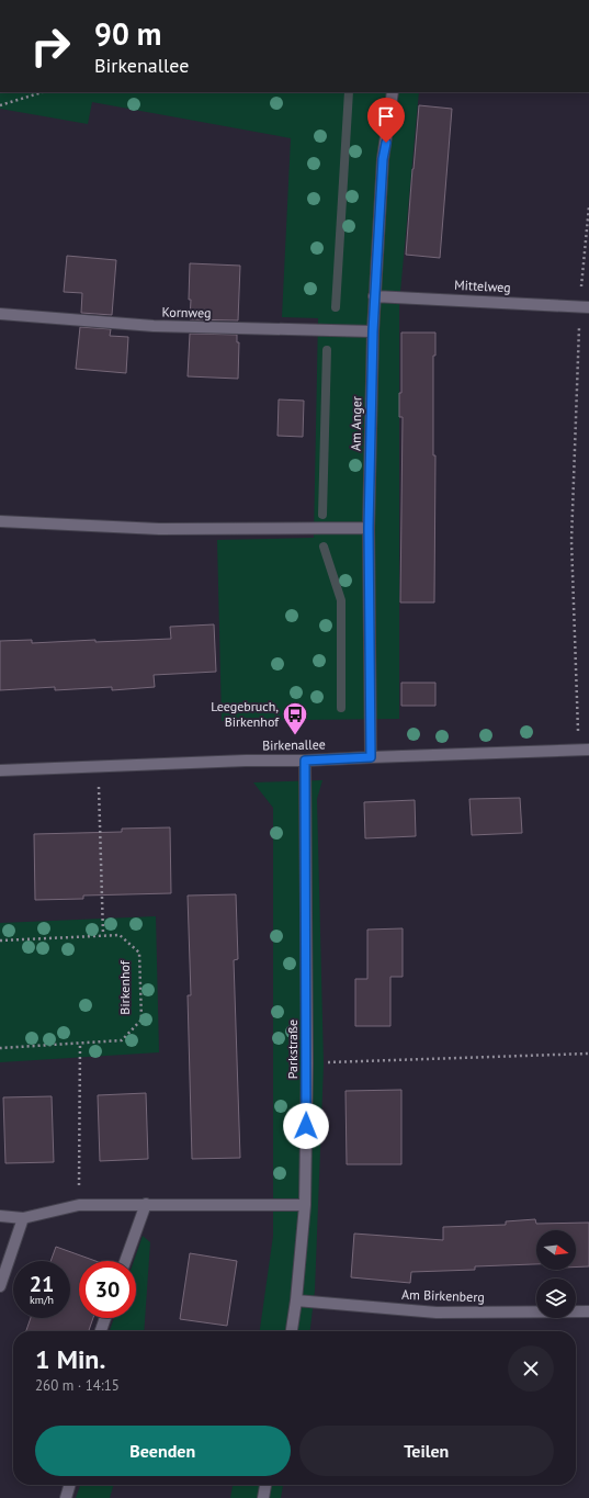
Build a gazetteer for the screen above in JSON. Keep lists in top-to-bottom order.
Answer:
{
  "streets": {
    "street": [
      "Mittelweg",
      "Kornweg",
      "Am Anger",
      "Birkenallee",
      "Parkstraße",
      "Am Birkenberg"
    ],
    "path": ["Birkenhof"]
  },
  "crossings": [
    ["Mittelweg", "Am Anger"],
    ["Kornweg", "Am Anger"],
    ["Am Anger", "Birkenallee"],
    ["Birkenallee", "Parkstraße"],
    ["Parkstraße", "Am Birkenberg"]
  ],
  "places": {
    "bus stop": ["Leegebruch, Birkenhof"]
  },
  "north": "right",
  "page": {
    "turn": ["90 m", "Birkenallee"],
    "speed": "21 km/h",
    "limit": "30",
    "heading": ["1 Min.", "260 m · 14:15"],
    "buttons": ["Beenden", "Teilen"]
  }
}
